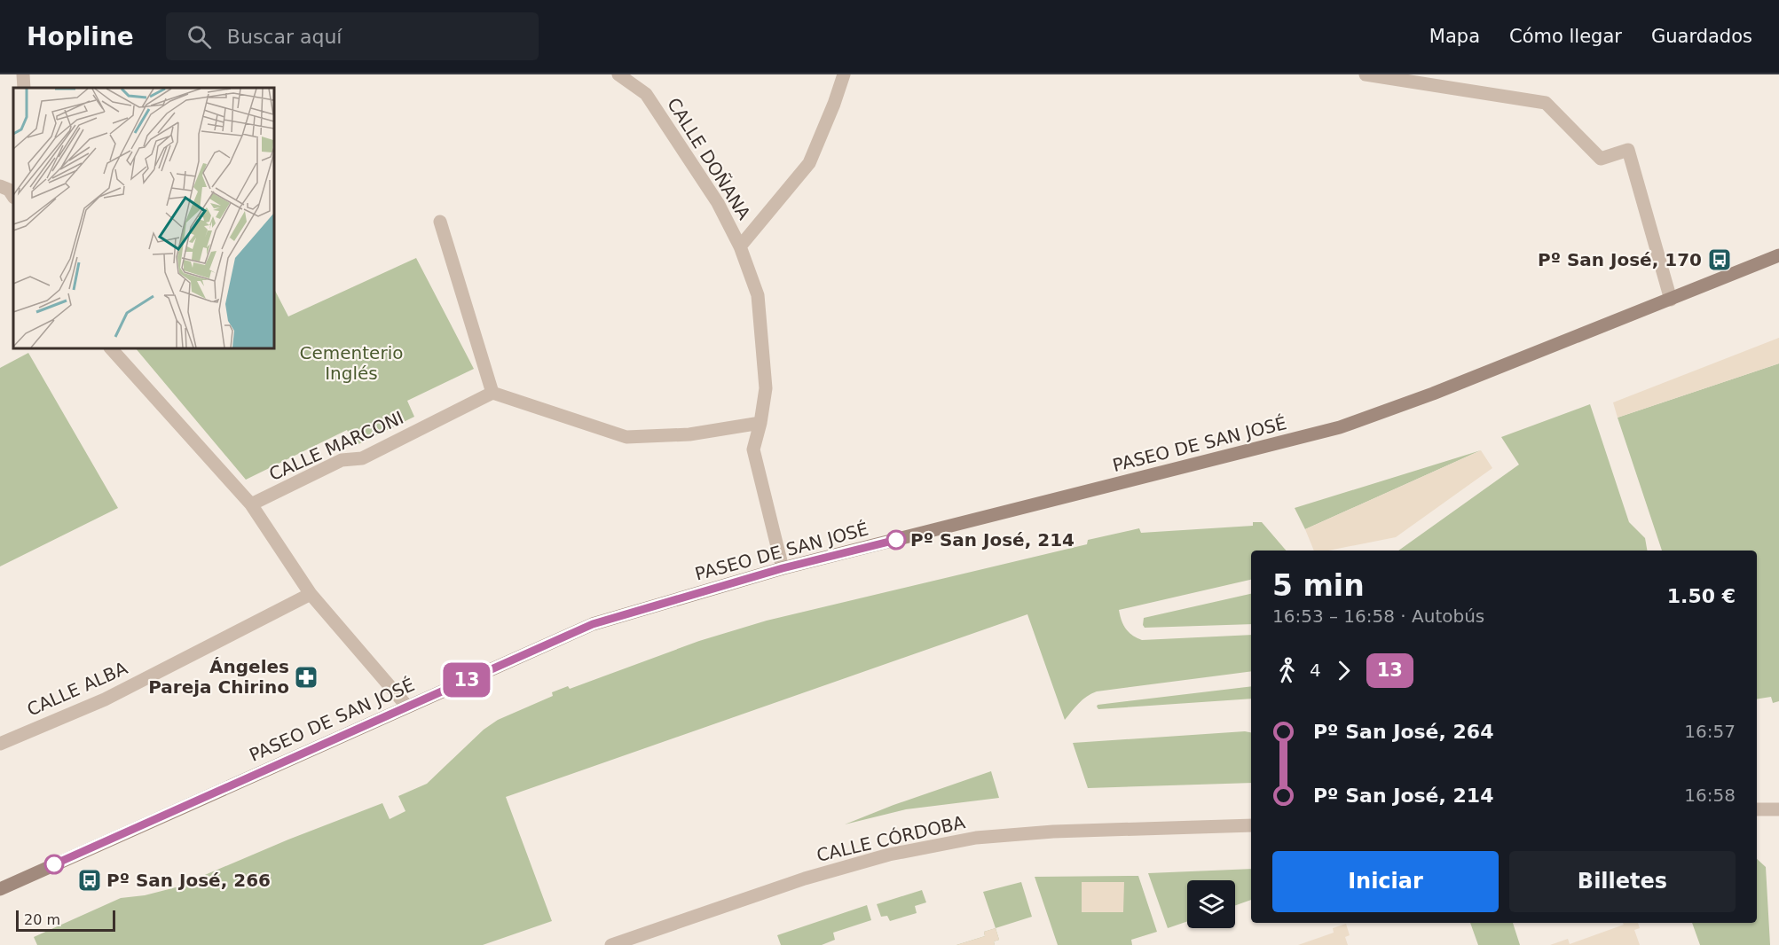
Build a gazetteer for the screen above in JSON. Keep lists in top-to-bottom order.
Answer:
{
  "streets": {
    "street": [
      "CALLE DOÑANA",
      "PASEO DE SAN JOSÉ",
      "CALLE MARCONI",
      "CALLE ALBA",
      "CALLE CÓRDOBA"
    ]
  },
  "crossings": [
    ["CALLE DOÑANA", "PASEO DE SAN JOSÉ"]
  ],
  "parks": ["Cementerio Inglés"],
  "places": {
    "bus stop": ["Pº San José, 170", "Pº San José, 266"],
    "other": ["Pº San José, 214"],
    "pharmacy": ["Ángeles Pareja Chirino"]
  },
  "lines": ["bus line 13"],
  "scale_bar": "20 m",
  "page": {
    "header": "Hopline",
    "search": "Buscar aquí",
    "nav": ["Mapa", "Cómo llegar", "Guardados"],
    "on_map": "13",
    "heading": ["5 min", "16:53 – 16:58 · Autobús", "1.50 €"],
    "legs": ["4", "13"],
    "list": [
      {
        "name": "Pº San José, 264",
        "value": "16:57"
      },
      {
        "name": "Pº San José, 214",
        "value": "16:58"
      }
    ],
    "buttons": ["Iniciar", "Billetes"],
    "scale": "20 m"
  }
}
